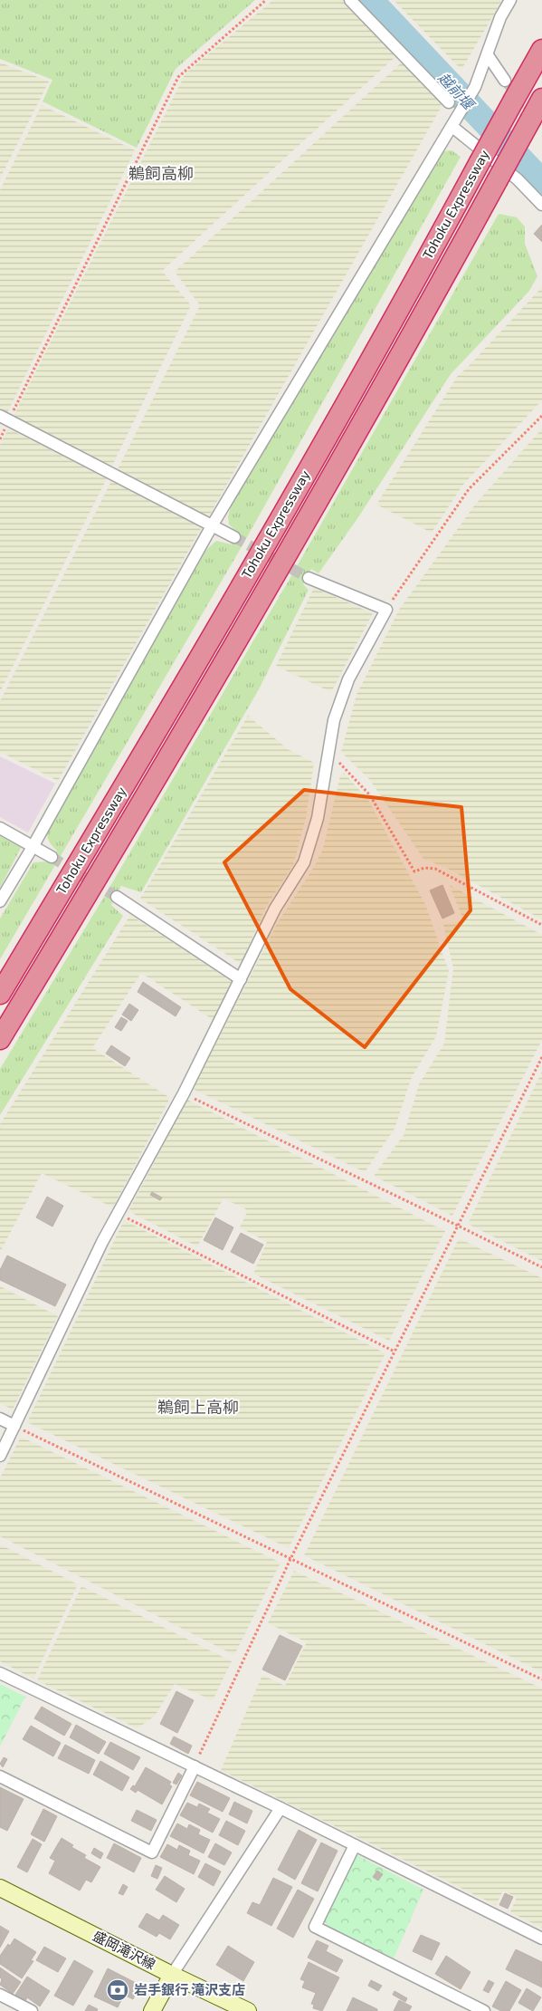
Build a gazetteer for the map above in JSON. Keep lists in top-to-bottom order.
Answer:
{
  "streets": {
    "highway": ["Tohoku Expressway"],
    "main road": ["盛岡滝沢線"]
  },
  "districts": ["鵜飼高柳", "鵜飼上高柳"],
  "water": ["越前堰"],
  "places": {
    "bank": ["岩手銀行 滝沢支店"]
  }
}
